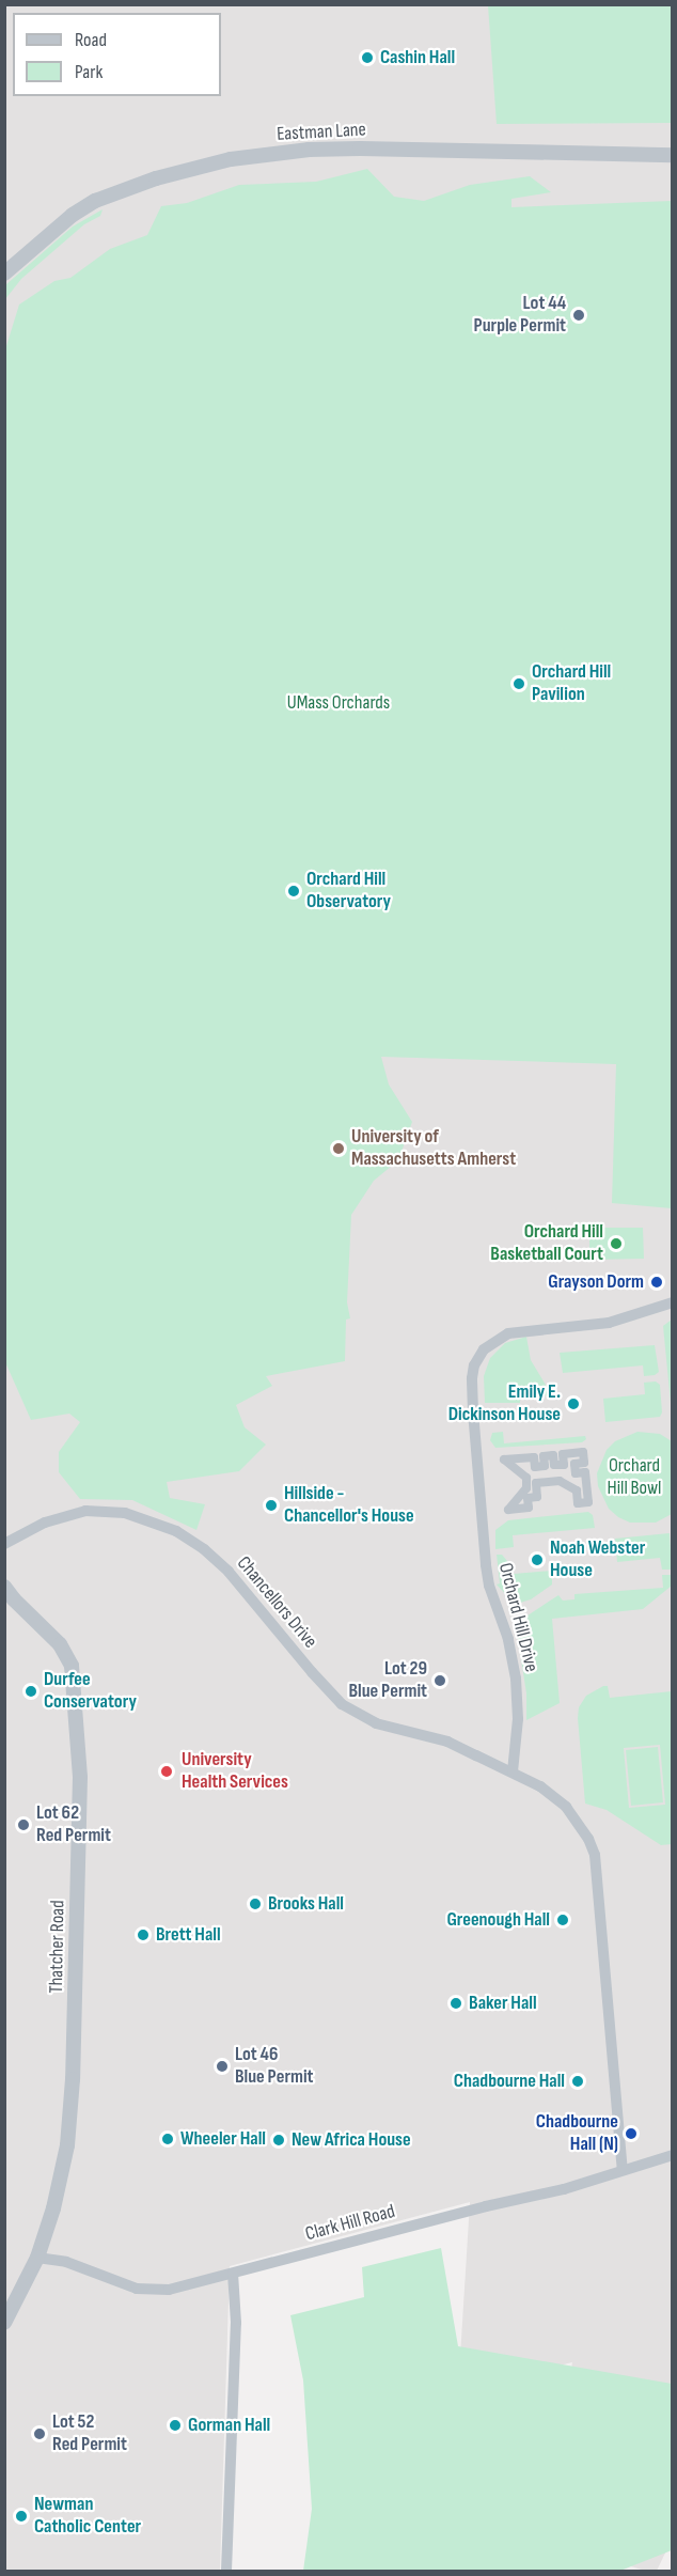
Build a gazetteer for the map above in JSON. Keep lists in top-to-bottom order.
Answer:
{
  "streets": {
    "street": [
      "Eastman Lane",
      "Chancellors Drive",
      "Orchard Hill Drive",
      "Thatcher Road",
      "Clark Hill Road"
    ]
  },
  "crossings": [
    ["Chancellors Drive", "Orchard Hill Drive"],
    ["Thatcher Road", "Clark Hill Road"]
  ],
  "parks": ["UMass Orchards", "Orchard Hill Bowl"],
  "places": [
    "Cashin Hall",
    "Lot 44 Purple Permit",
    "Orchard Hill Pavilion",
    "Orchard Hill Observatory",
    "University of Massachusetts Amherst",
    "Orchard Hill Basketball Court",
    "Grayson Dorm",
    "Emily E. Dickinson House",
    "Hillside - Chancellor's House",
    "Noah Webster House",
    "Lot 29 Blue Permit",
    "Durfee Conservatory",
    "University Health Services",
    "Lot 62 Red Permit",
    "Brooks Hall",
    "Greenough Hall",
    "Brett Hall",
    "Baker Hall",
    "Lot 46 Blue Permit",
    "Chadbourne Hall",
    "Chadbourne Hall (N)",
    "Wheeler Hall",
    "New Africa House",
    "Gorman Hall",
    "Lot 52 Red Permit",
    "Newman Catholic Center"
  ],
  "legend": ["Road", "Park"]
}
